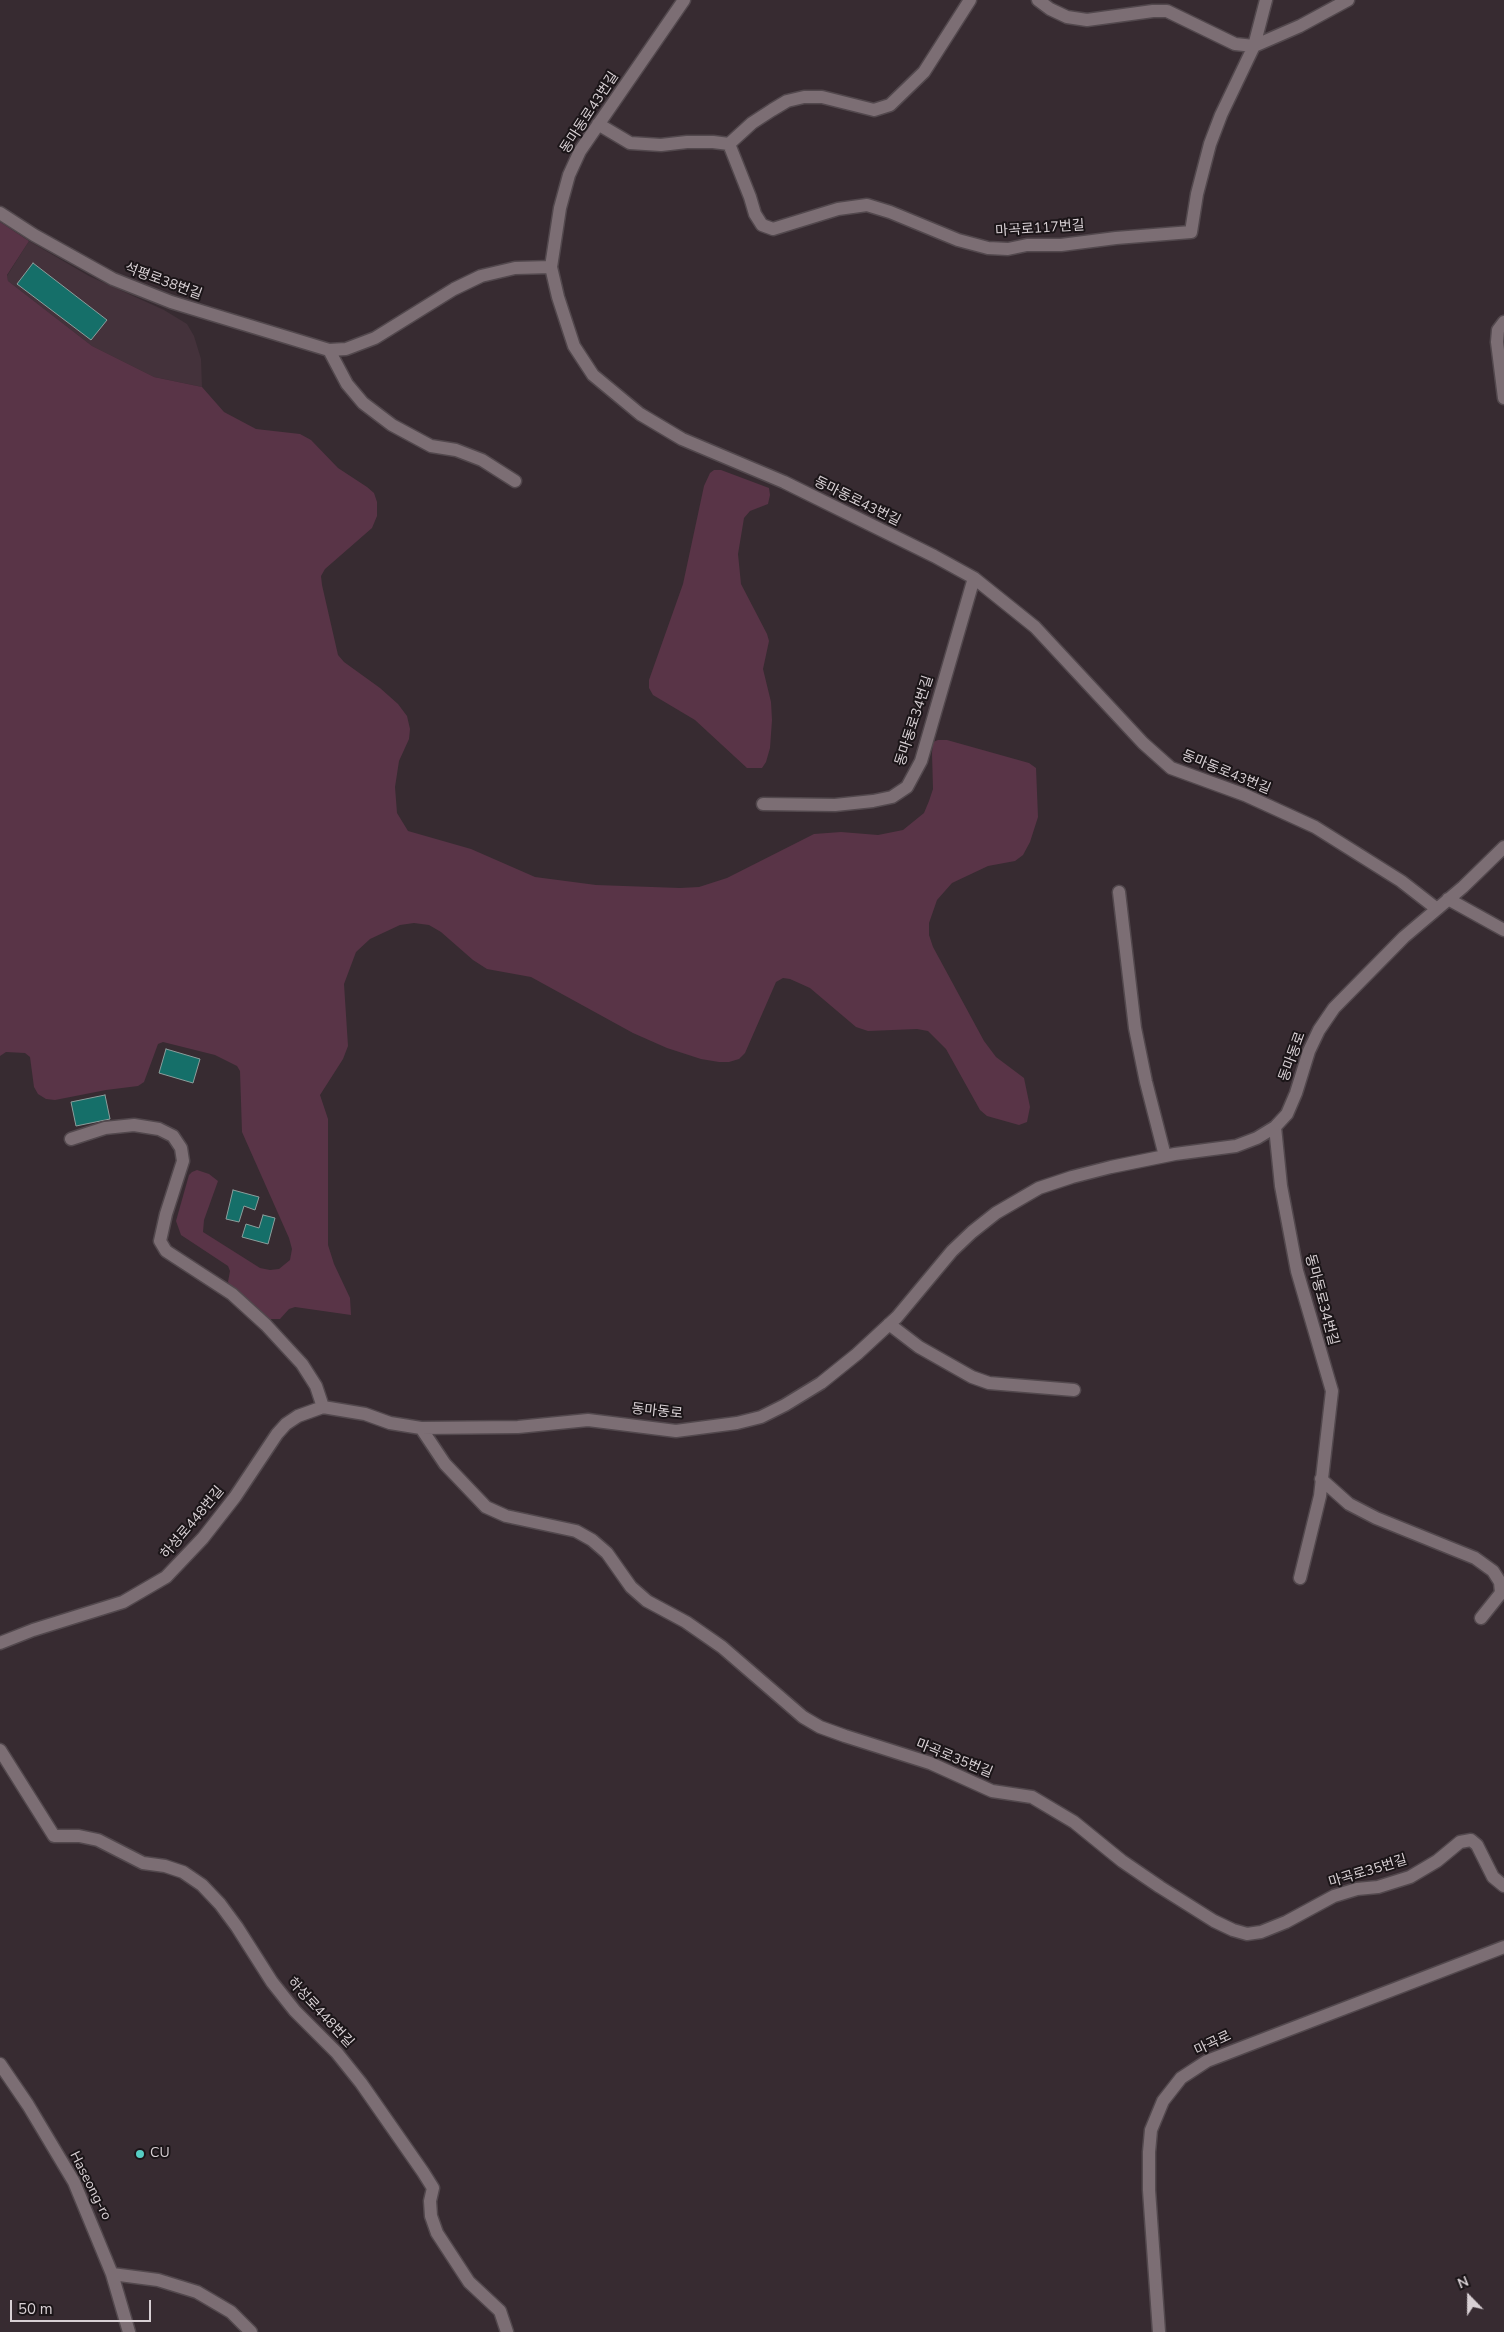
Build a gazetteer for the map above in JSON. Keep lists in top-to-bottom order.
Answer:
{
  "streets": {
    "street": [
      "동마동로43번길",
      "마곡로117번길",
      "석평로38번길",
      "동마동로34번길",
      "동마동로",
      "하성로448번길",
      "마곡로35번길",
      "마곡로",
      "Haseong-ro"
    ]
  },
  "crossings": [
    ["동마동로43번길", "석평로38번길"],
    ["동마동로43번길", "동마동로34번길"],
    ["동마동로43번길", "동마동로"],
    ["동마동로34번길", "동마동로"],
    ["동마동로", "하성로448번길"],
    ["동마동로", "마곡로35번길"],
    ["하성로448번길", "마곡로35번길"]
  ],
  "places": ["CU"],
  "scale_bar": "50 m",
  "north": "top"
}
